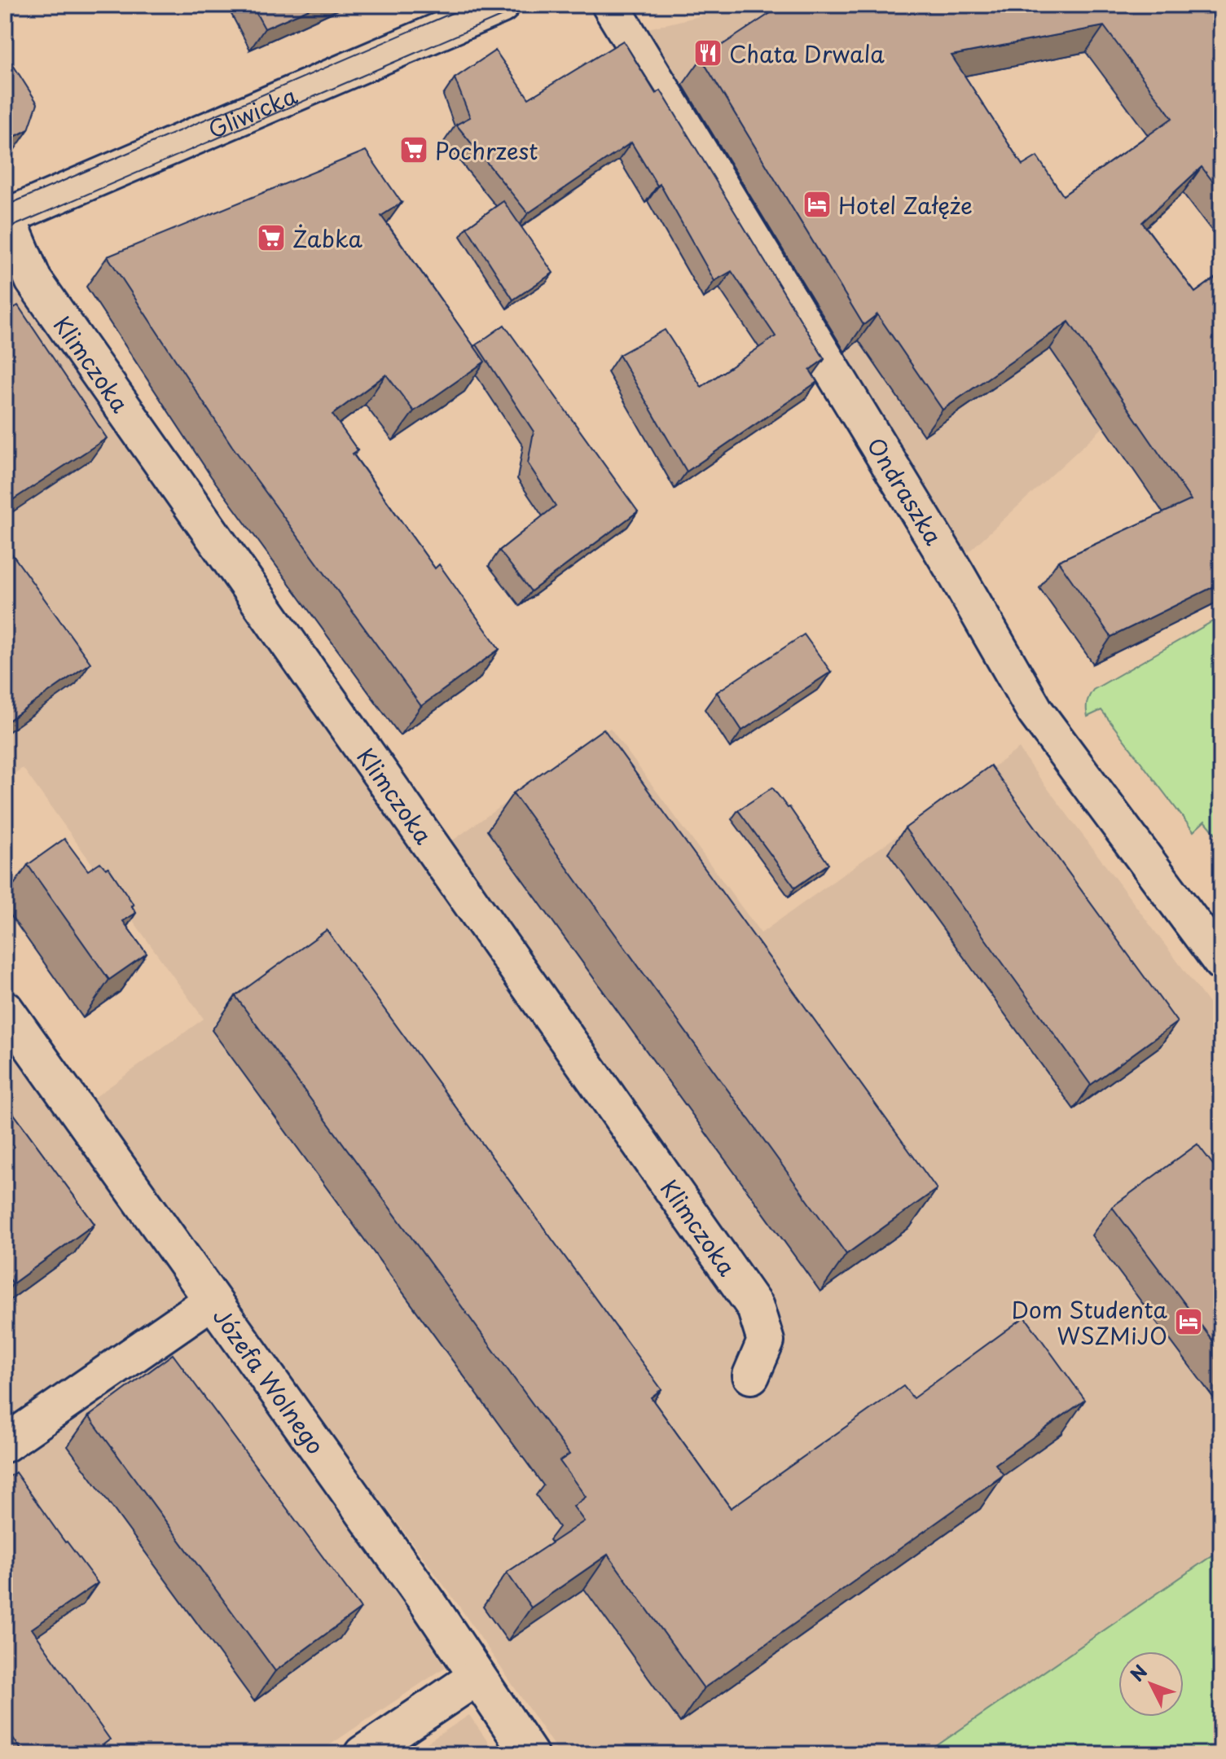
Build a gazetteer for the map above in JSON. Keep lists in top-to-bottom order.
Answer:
{
  "streets": {
    "street": [
      "Gliwicka",
      "Klimczoka",
      "Ondraszka",
      "Józefa Wolnego"
    ]
  },
  "crossings": [
    ["Gliwicka", "Klimczoka"]
  ],
  "places": {
    "restaurant": ["Chata Drwala"],
    "supermarket": ["Pochrzest", "Żabka"],
    "hotel": ["Hotel Załęże", "Dom Studenta WSZMiJO"]
  },
  "north": "top left"
}
